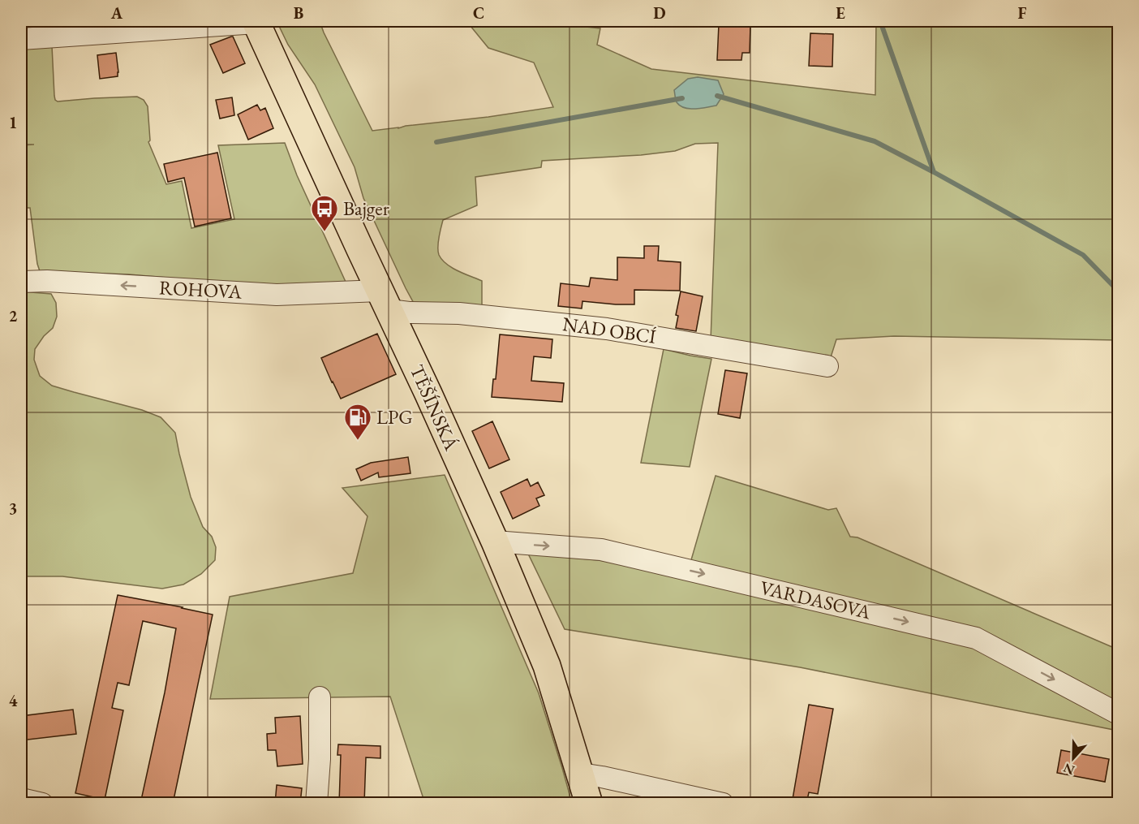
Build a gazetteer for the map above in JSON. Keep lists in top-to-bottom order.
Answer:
{
  "streets": {
    "main road": ["TĚŠÍNSKÁ"],
    "street": ["ROHOVA", "NAD OBCÍ", "VARDASOVA"]
  },
  "crossings": [
    ["ROHOVA", "NAD OBCÍ"],
    ["ROHOVA", "TĚŠÍNSKÁ"],
    ["NAD OBCÍ", "TĚŠÍNSKÁ"],
    ["TĚŠÍNSKÁ", "VARDASOVA"]
  ],
  "one_way": ["ROHOVA", "VARDASOVA"],
  "places": {
    "bus stop": ["Bajger"],
    "fuel station": ["LPG"]
  },
  "north": "bottom",
  "grid": {
    "columns": [
      "A",
      "B",
      "C",
      "D",
      "E",
      "F"
    ],
    "rows": [
      "1",
      "2",
      "3",
      "4"
    ]
  }
}
